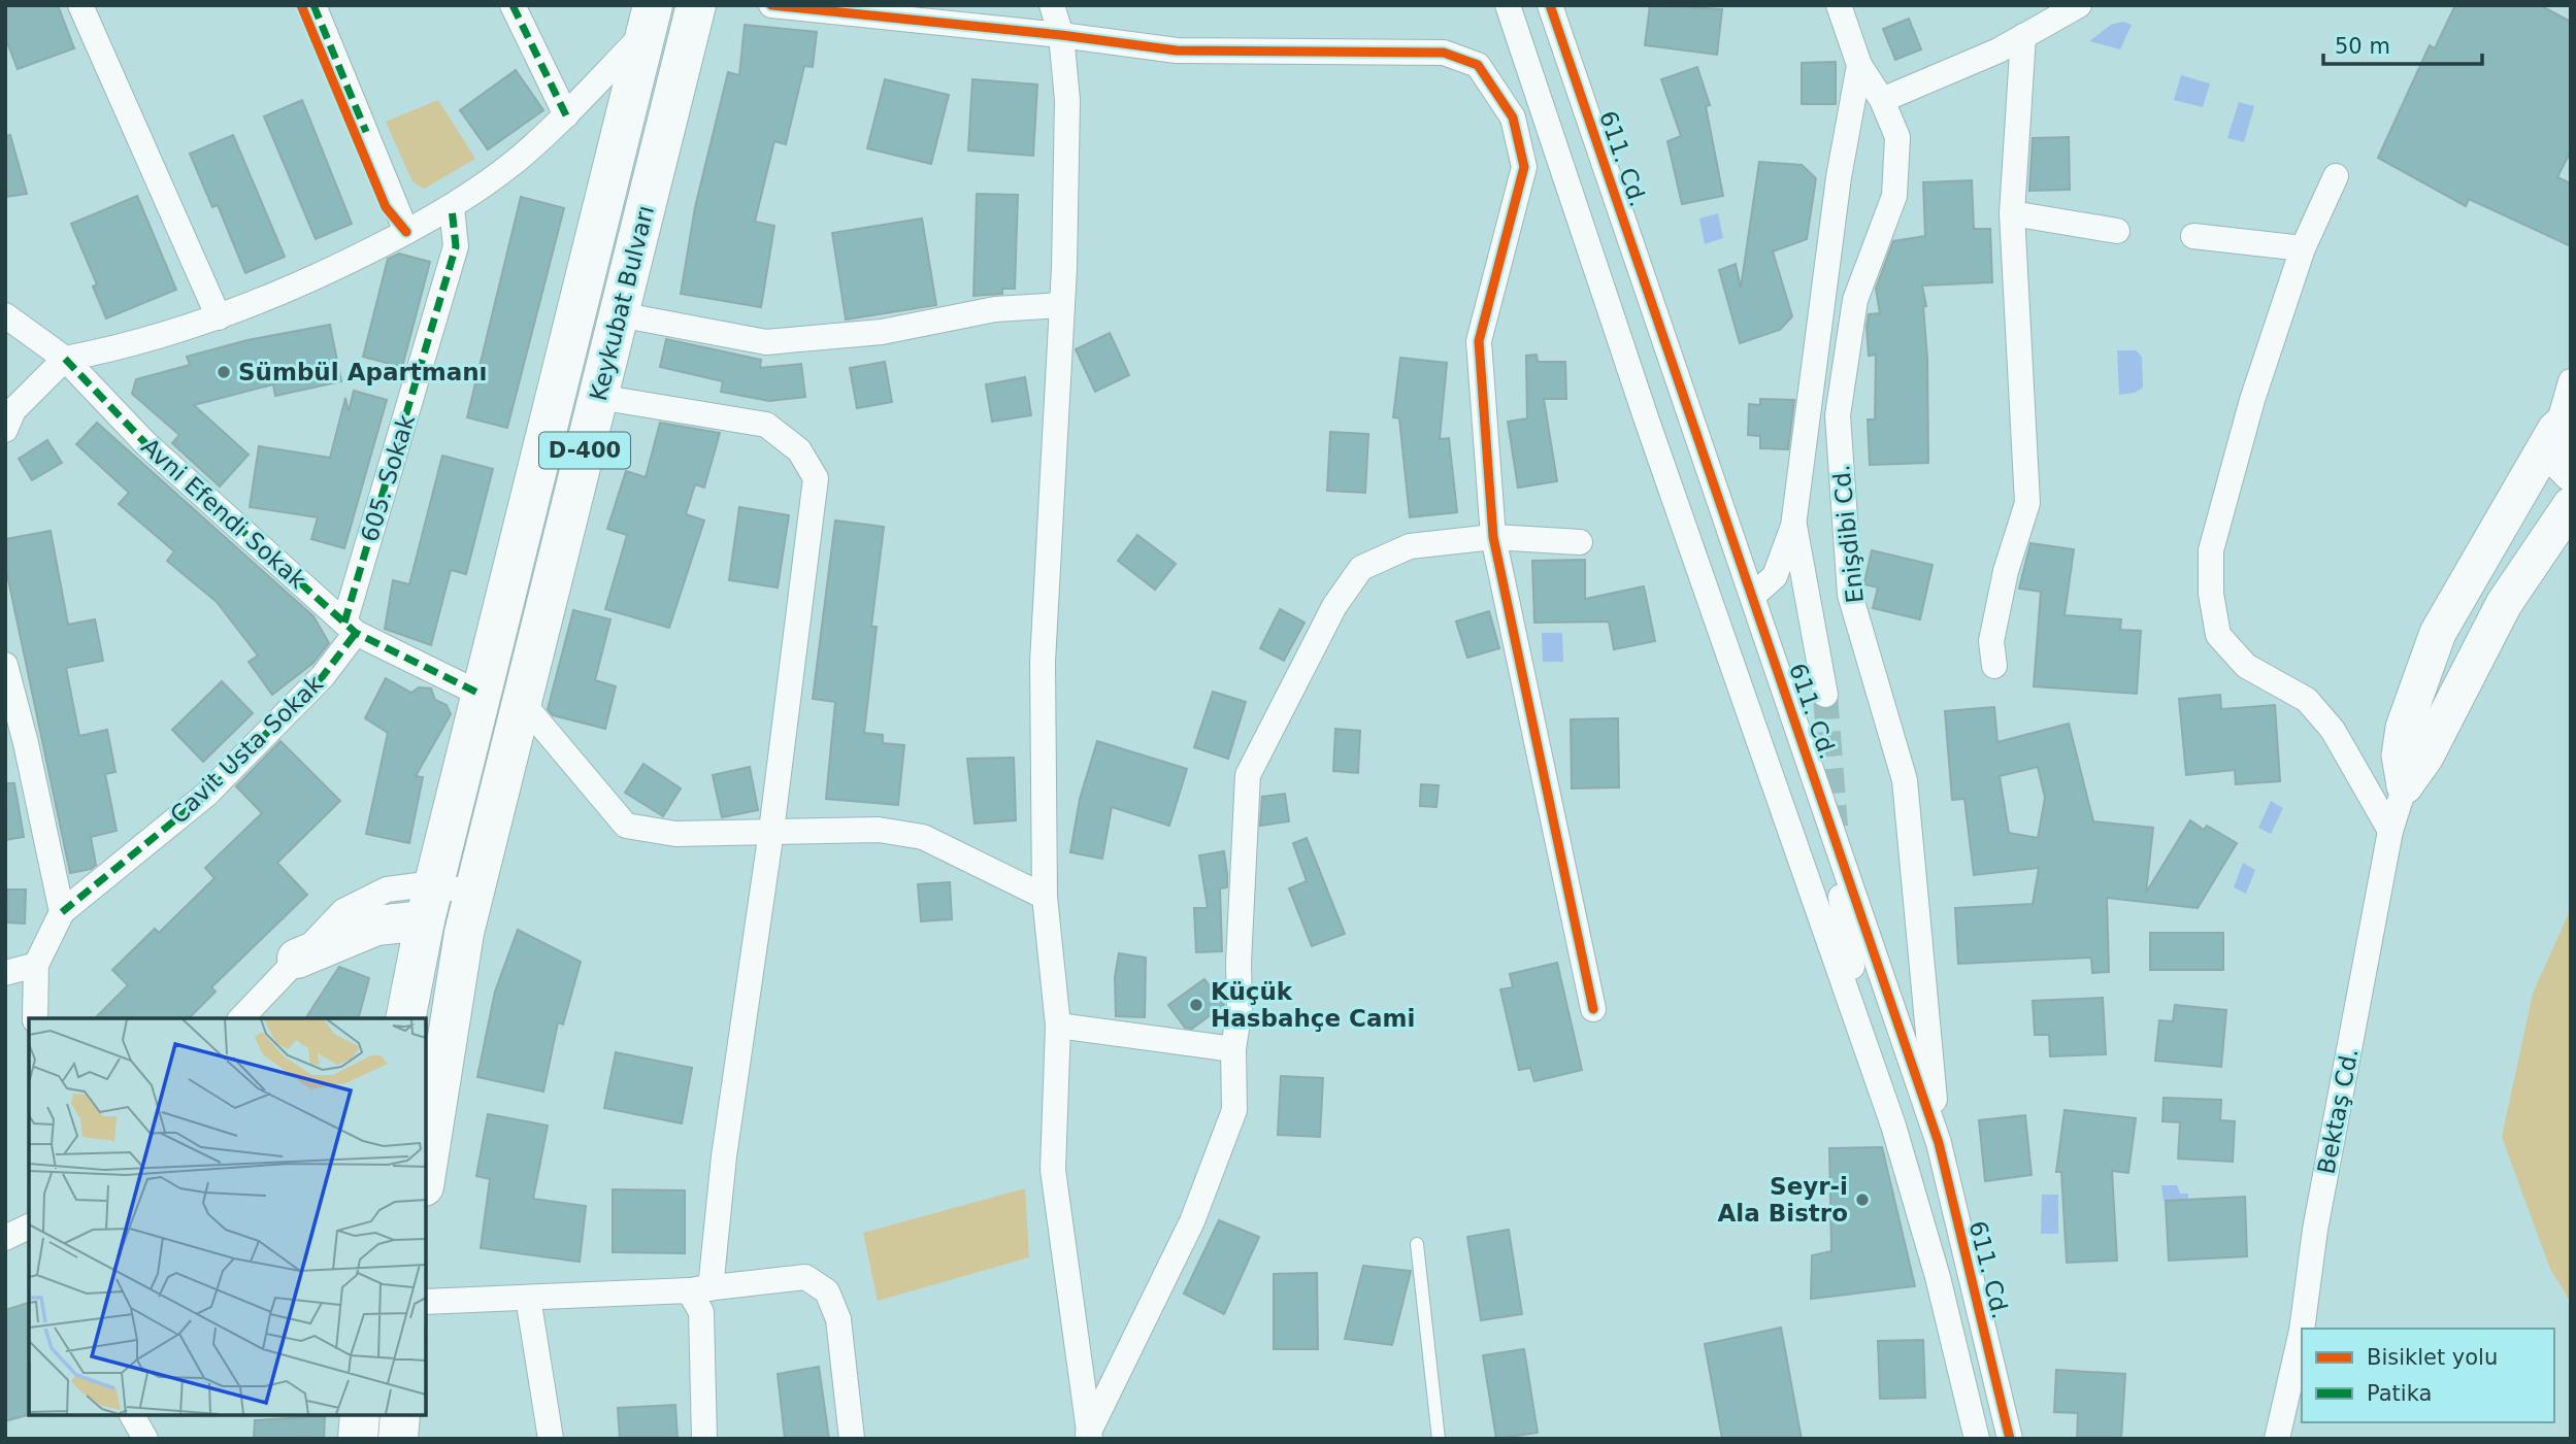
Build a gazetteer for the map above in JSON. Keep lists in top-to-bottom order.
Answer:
{
  "streets": {
    "highway": ["Keykubat Bulvarı", "D-400"],
    "street": [
      "611. Cd.",
      "605. Sokak",
      "Avni Efendi Sokak",
      "Enişdibi Cd.",
      "Cavit Usta Sokak",
      "Bektaş Cd."
    ]
  },
  "crossings": [
    ["611. Cd.", "Enişdibi Cd."],
    ["Keykubat Bulvarı", "D-400"],
    ["Keykubat Bulvarı", "Avni Efendi Sokak"],
    ["605. Sokak", "Avni Efendi Sokak"],
    ["605. Sokak", "Cavit Usta Sokak"],
    ["Avni Efendi Sokak", "Cavit Usta Sokak"]
  ],
  "places": ["Sümbül Apartmanı", "Küçük Hasbahçe Cami", "Seyr-i Ala Bistro"],
  "legend": ["Bisiklet yolu", "Patika"],
  "scale_bar": "50 m"
}
